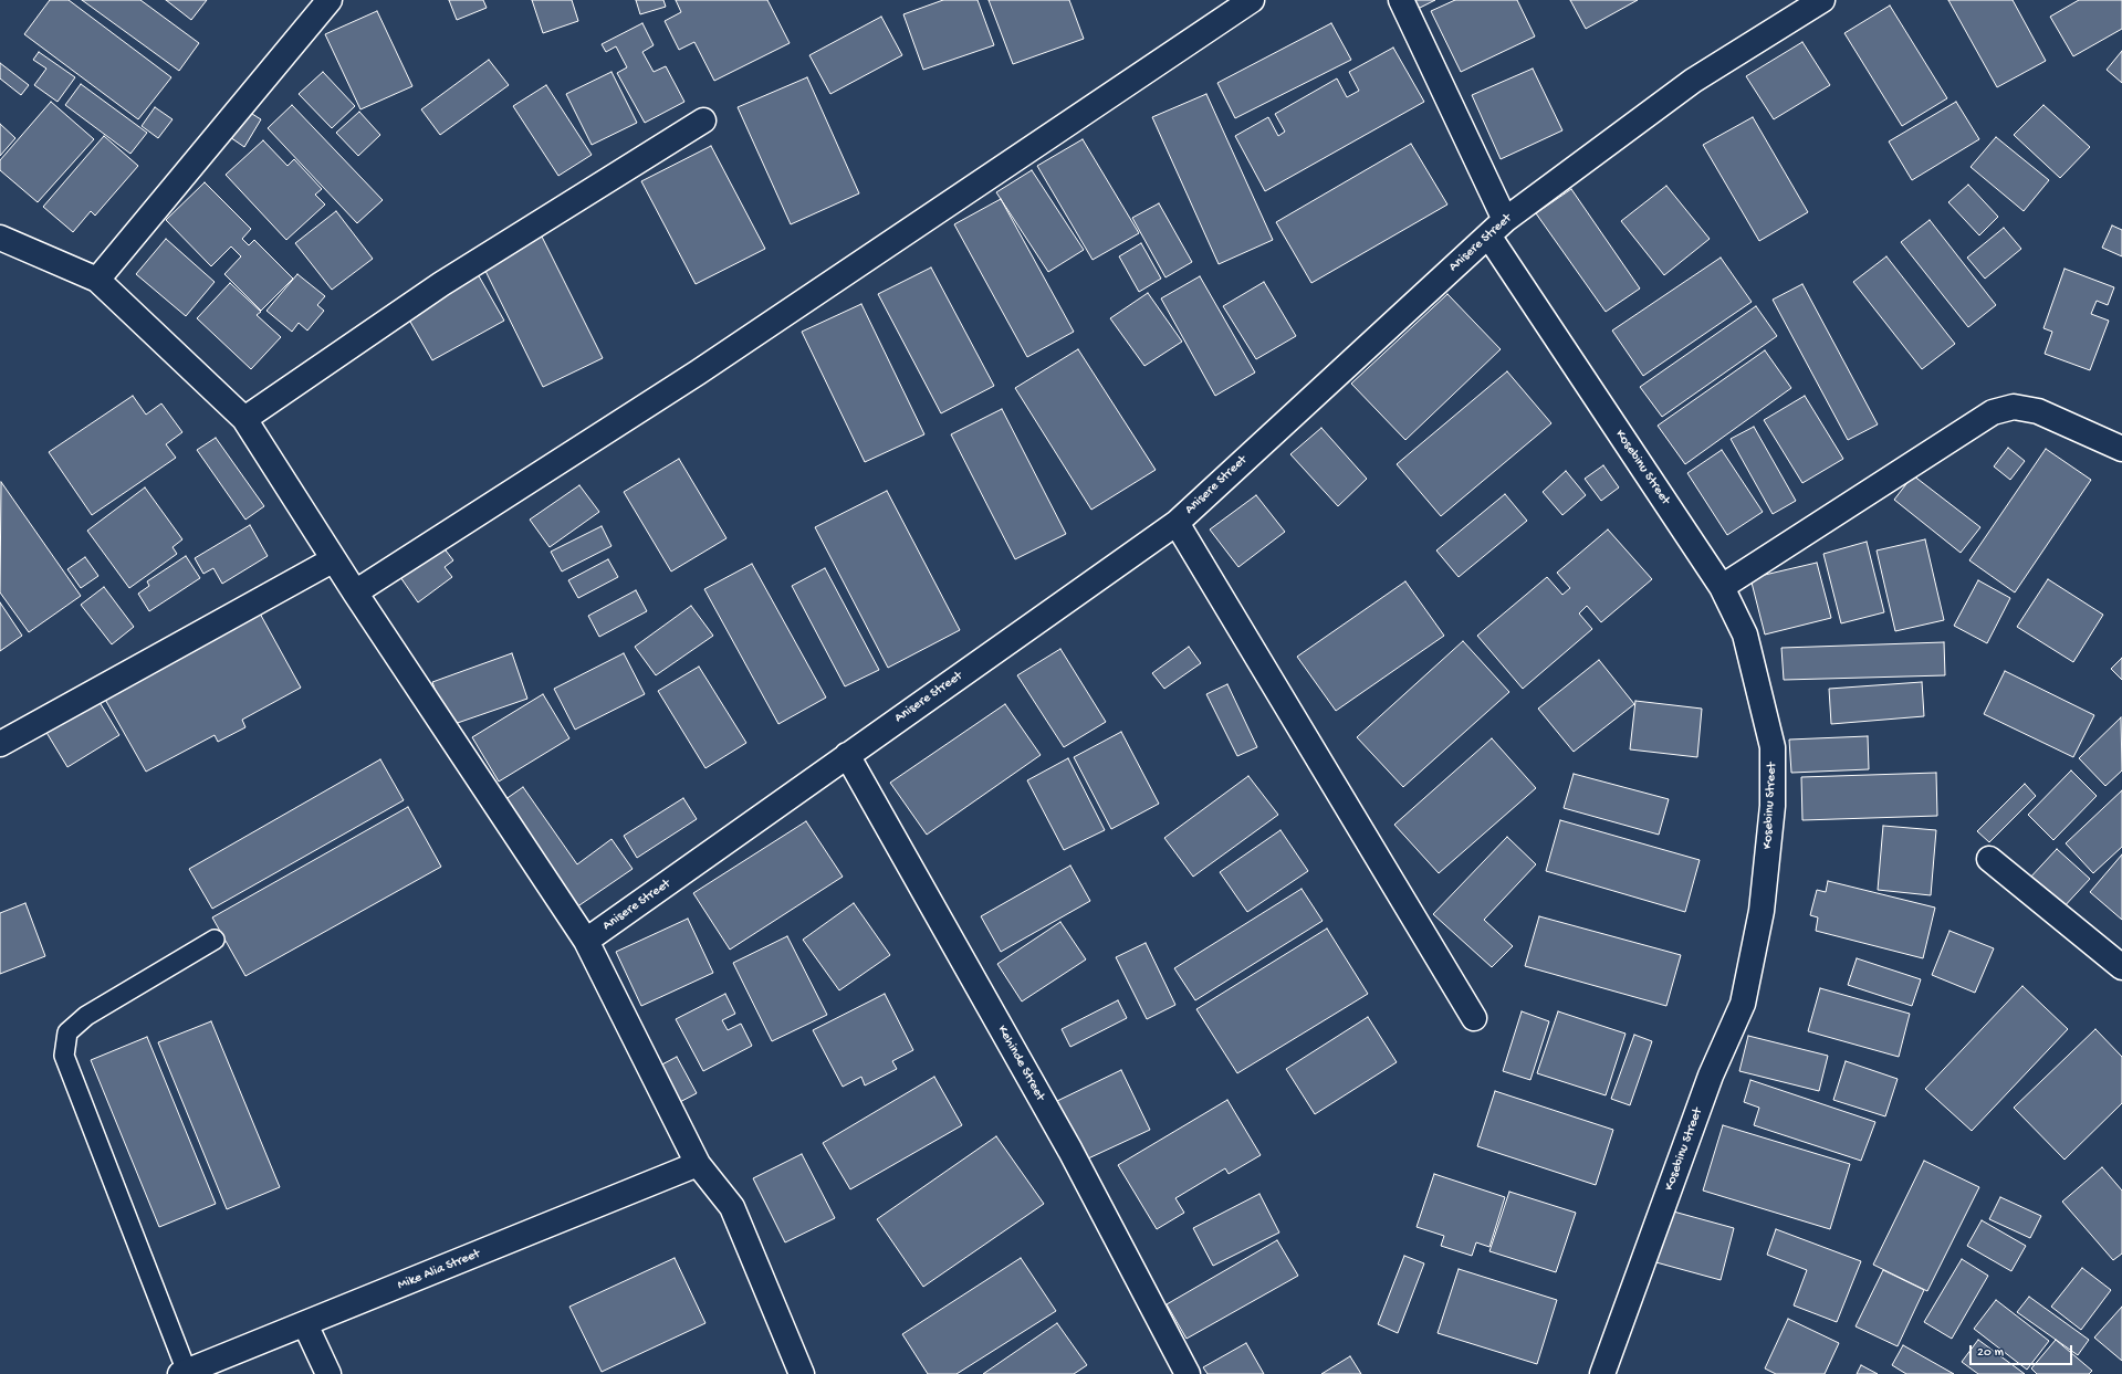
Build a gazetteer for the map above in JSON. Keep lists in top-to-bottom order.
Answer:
{
  "streets": {
    "street": [
      "Anisere Street",
      "Kosebinu Street",
      "Kehinde Street",
      "Mike Alia Street"
    ]
  },
  "crossings": [
    ["Anisere Street", "Kosebinu Street"],
    ["Anisere Street", "Kehinde Street"]
  ],
  "scale_bar": "20 m"
}
